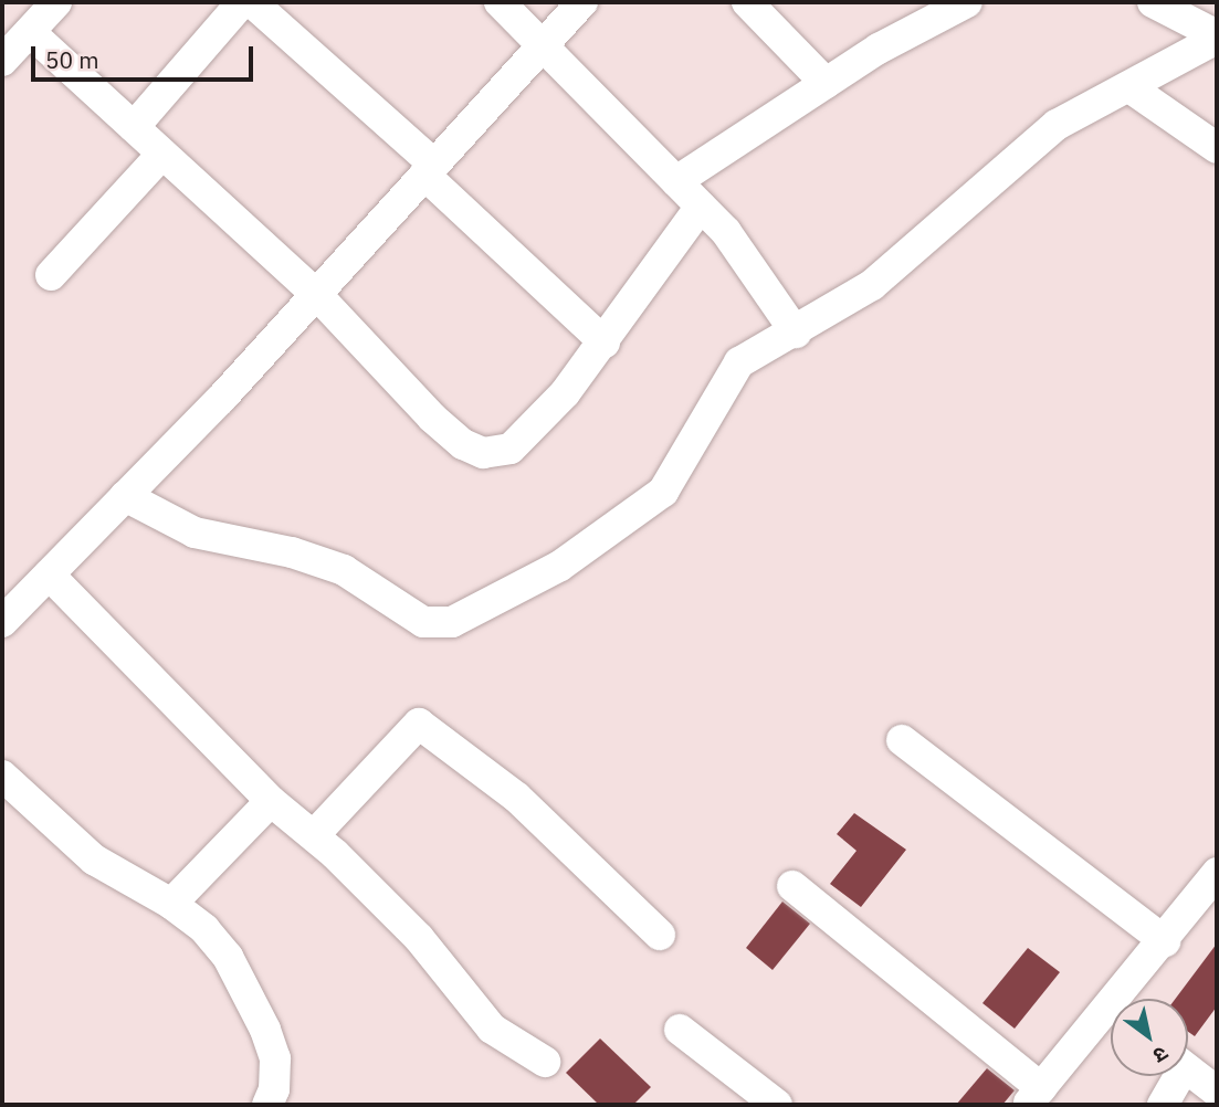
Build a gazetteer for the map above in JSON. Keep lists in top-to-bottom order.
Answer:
{
  "scale_bar": "50 m",
  "north": "bottom right"
}
